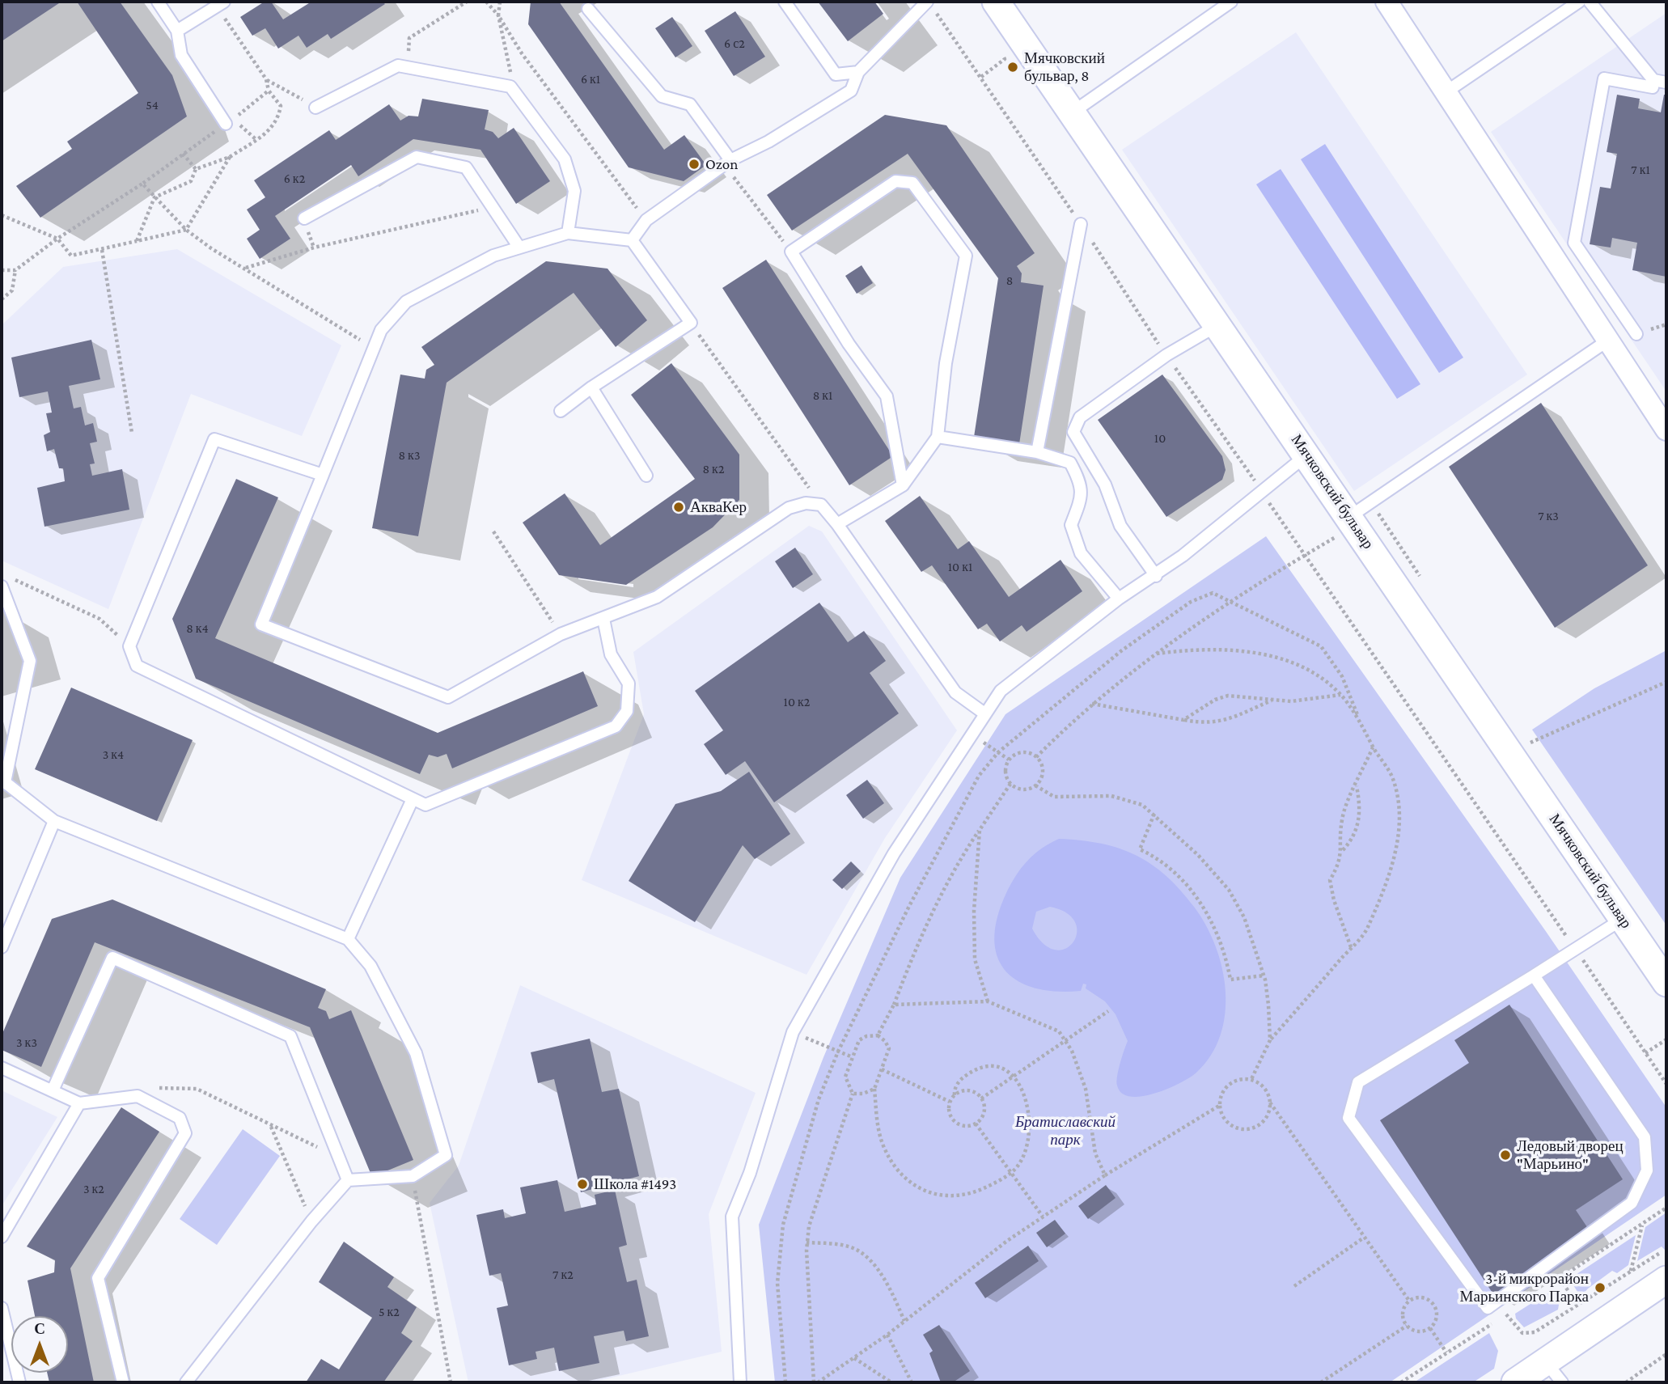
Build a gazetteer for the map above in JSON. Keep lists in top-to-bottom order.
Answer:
{
  "streets": {
    "street": ["Мячковский бульвар"]
  },
  "parks": ["Братиславский парк"],
  "places": [
    "Мячковский бульвар, 8",
    "Ozon",
    "АкваКер",
    "Ледовый дворец \"Марьино\"",
    "Школа #1493",
    "3-й микрорайон Марьинского Парка"
  ],
  "house_numbers": [
    "6 с2",
    "6 к1",
    "54",
    "7 к1",
    "6 к2",
    "8",
    "8 к1",
    "10",
    "8 к3",
    "8 к2",
    "7 к3",
    "10 к1",
    "8 к4",
    "10 к2",
    "3 к4",
    "3 к3",
    "3 к2",
    "7 к2",
    "5 к2"
  ],
  "north": "top"
}
